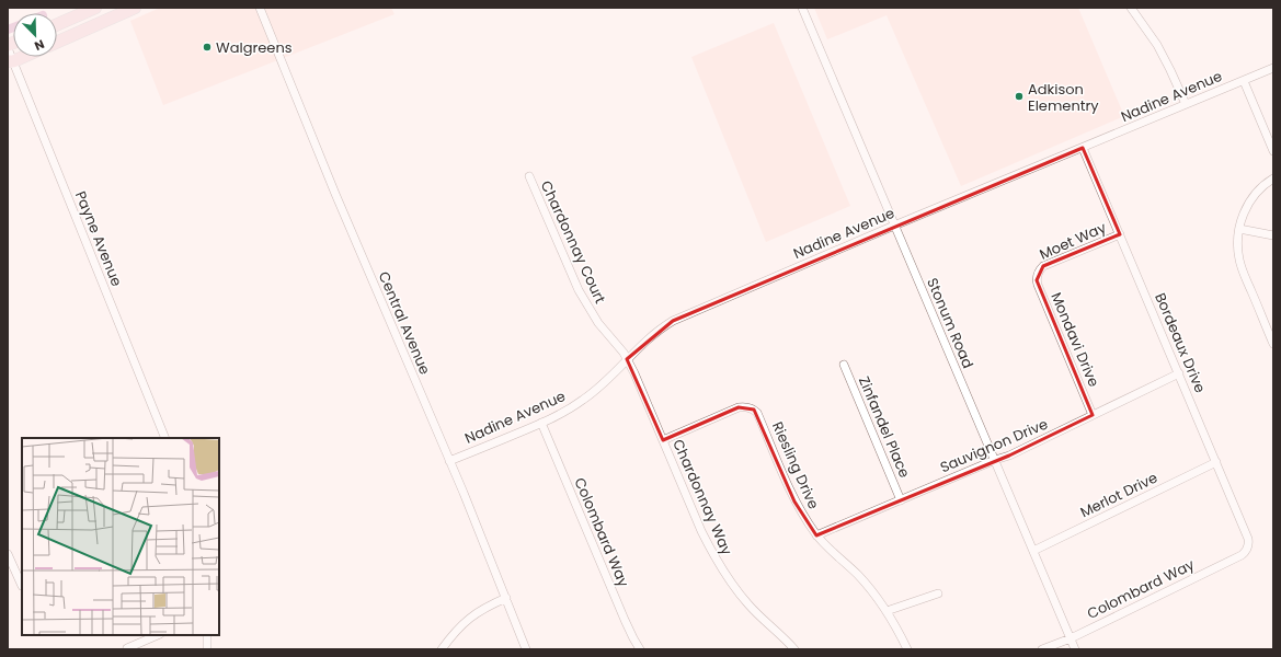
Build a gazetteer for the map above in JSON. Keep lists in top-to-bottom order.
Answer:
{
  "streets": {
    "street": [
      "Nadine Avenue",
      "Payne Avenue",
      "Moet Way",
      "Chardonnay Court",
      "Central Avenue",
      "Stonum Road",
      "Mondavi Drive",
      "Bordeaux Drive",
      "Zinfandel Place",
      "Sauvignon Drive",
      "Riesling Drive",
      "Merlot Drive",
      "Chardonnay Way",
      "Colombard Way"
    ]
  },
  "crossings": [
    ["Nadine Avenue", "Chardonnay Court"],
    ["Nadine Avenue", "Central Avenue"],
    ["Nadine Avenue", "Stonum Road"],
    ["Nadine Avenue", "Bordeaux Drive"],
    ["Nadine Avenue", "Chardonnay Way"],
    ["Nadine Avenue", "Colombard Way"],
    ["Moet Way", "Mondavi Drive"],
    ["Moet Way", "Bordeaux Drive"],
    ["Chardonnay Court", "Chardonnay Way"],
    ["Stonum Road", "Sauvignon Drive"],
    ["Stonum Road", "Merlot Drive"],
    ["Stonum Road", "Colombard Way"],
    ["Mondavi Drive", "Sauvignon Drive"],
    ["Bordeaux Drive", "Sauvignon Drive"],
    ["Bordeaux Drive", "Merlot Drive"],
    ["Bordeaux Drive", "Colombard Way"],
    ["Zinfandel Place", "Sauvignon Drive"],
    ["Sauvignon Drive", "Riesling Drive"],
    ["Riesling Drive", "Chardonnay Way"]
  ],
  "places": ["Walgreens", "Adkison Elementry"],
  "north": "bottom right"
}
